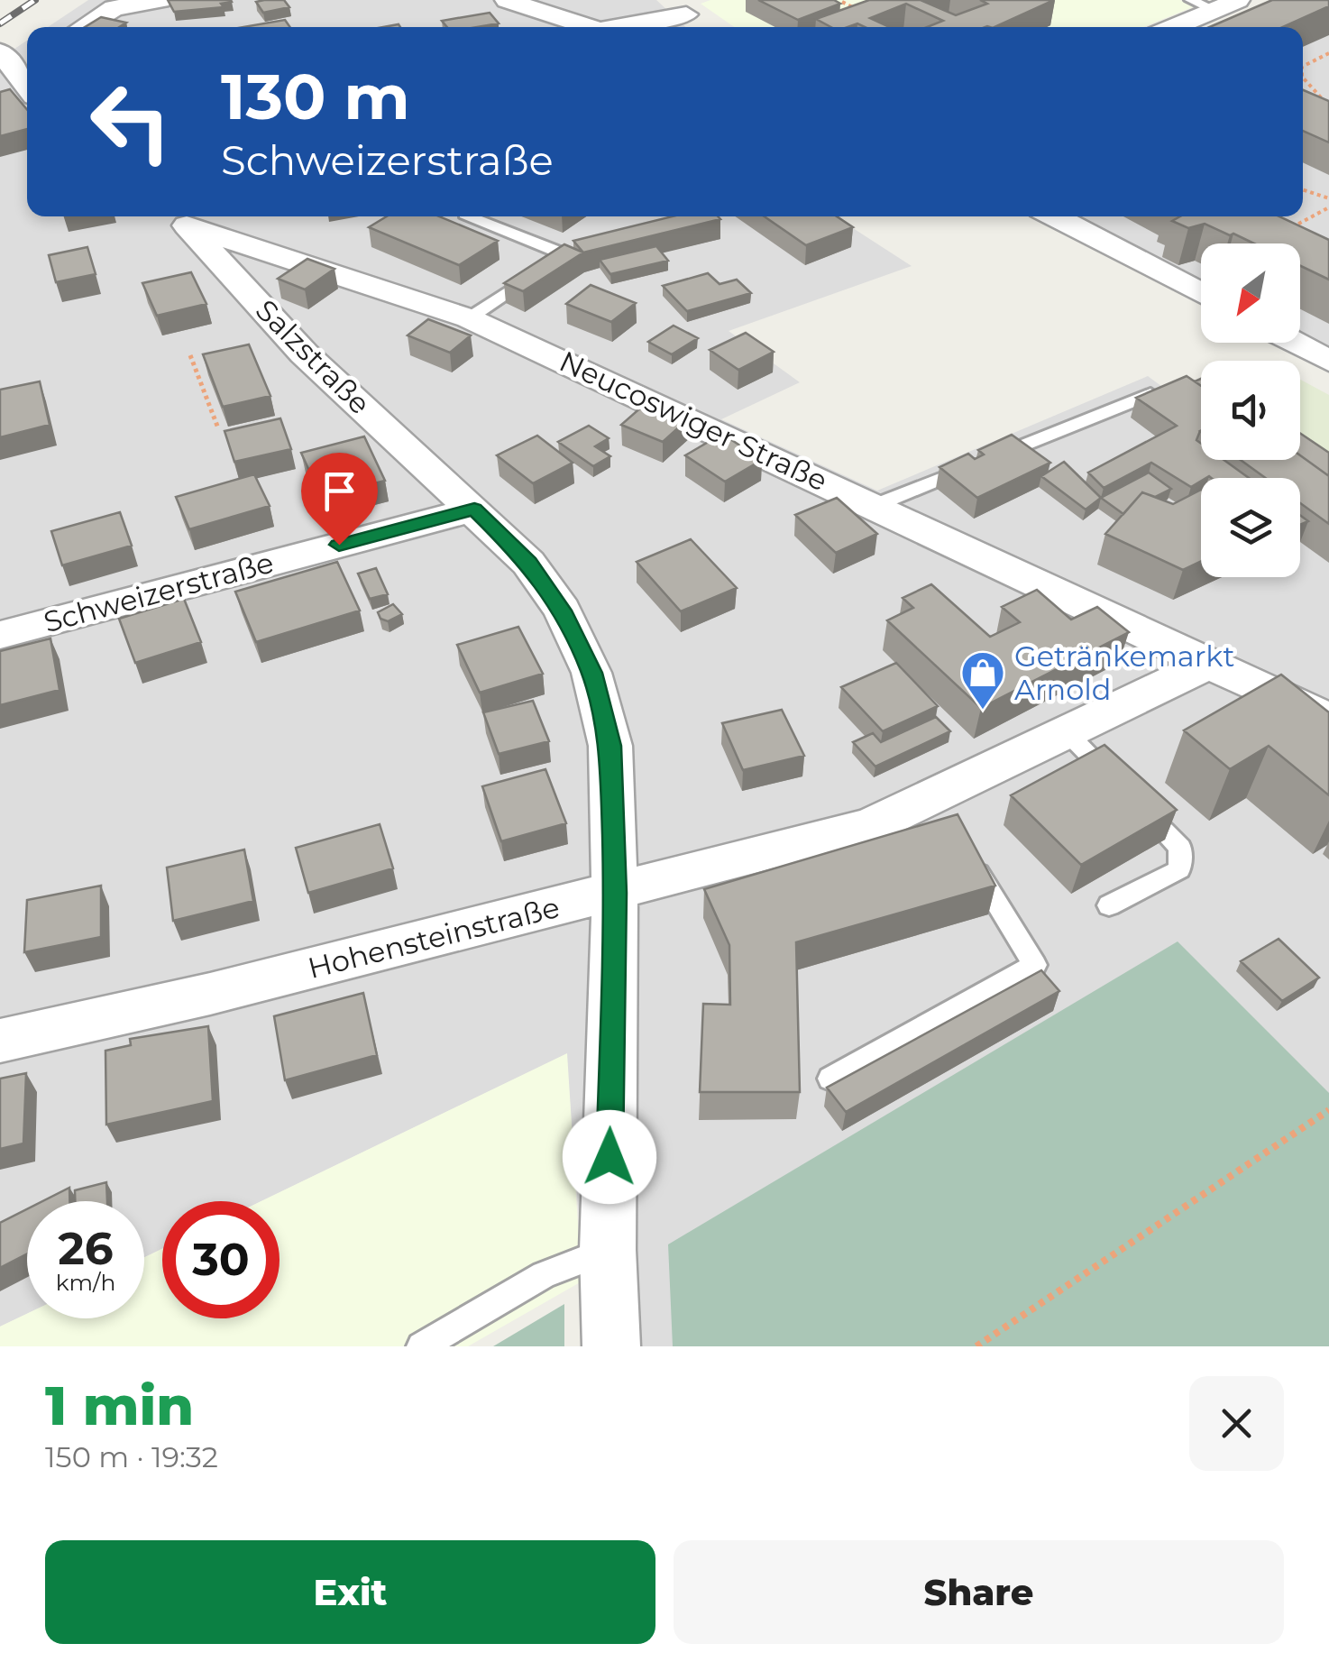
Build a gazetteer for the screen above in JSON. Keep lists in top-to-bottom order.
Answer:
{
  "streets": {
    "street": [
      "Salzstraße",
      "Neucoswiger Straße",
      "Schweizerstraße",
      "Hohensteinstraße"
    ]
  },
  "crossings": [
    ["Salzstraße", "Neucoswiger Straße"],
    ["Salzstraße", "Schweizerstraße"],
    ["Salzstraße", "Hohensteinstraße"],
    ["Neucoswiger Straße", "Hohensteinstraße"]
  ],
  "places": {
    "shop": ["Getränkemarkt Arnold"]
  },
  "north": "bottom left",
  "page": {
    "turn": ["130 m", "Schweizerstraße"],
    "speed": "26 km/h",
    "limit": "30",
    "heading": ["1 min", "150 m · 19:32"],
    "buttons": ["Exit", "Share"]
  }
}
